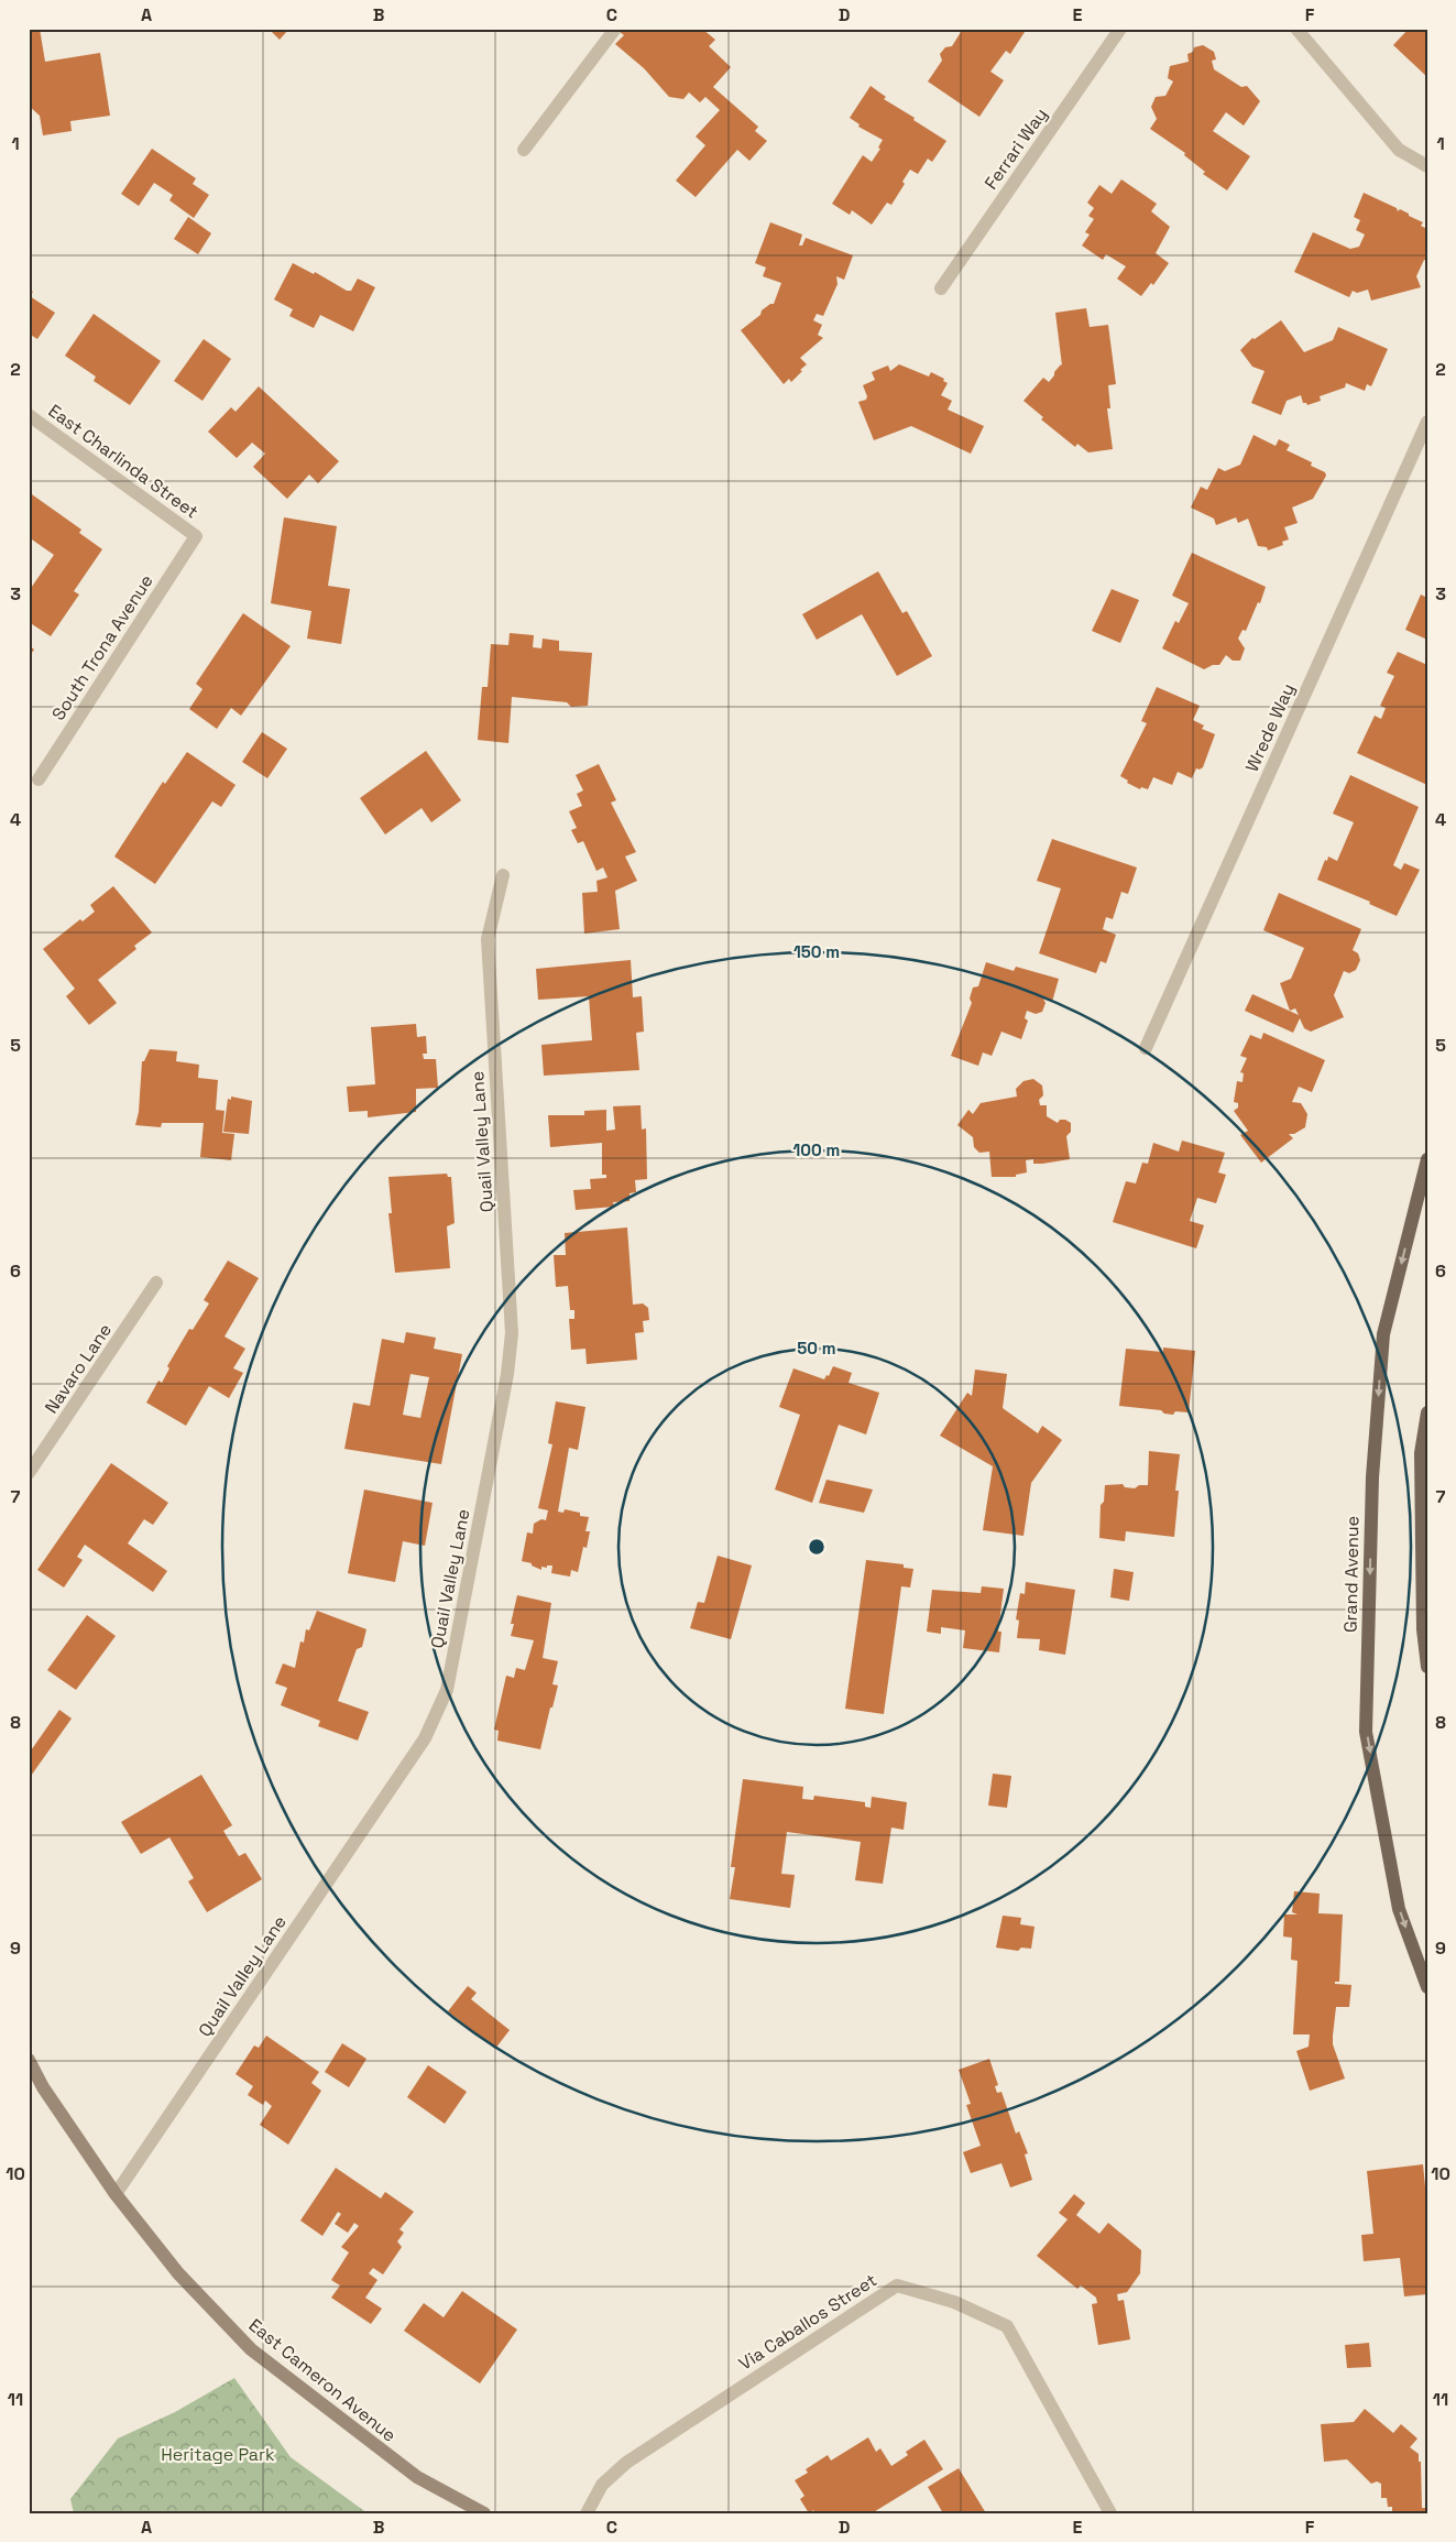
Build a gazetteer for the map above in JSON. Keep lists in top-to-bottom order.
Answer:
{
  "streets": {
    "main road": ["Grand Avenue", "East Cameron Avenue"],
    "street": [
      "Ferrari Way",
      "East Charlinda Street",
      "South Trona Avenue",
      "Wrede Way",
      "Quail Valley Lane",
      "Navaro Lane",
      "Via Caballos Street"
    ]
  },
  "crossings": [
    ["East Charlinda Street", "South Trona Avenue"],
    ["Quail Valley Lane", "East Cameron Avenue"]
  ],
  "parks": ["Heritage Park"],
  "grid": {
    "columns": [
      "A",
      "B",
      "C",
      "D",
      "E",
      "F"
    ],
    "rows": [
      "1",
      "2",
      "3",
      "4",
      "5",
      "6",
      "7",
      "8",
      "9",
      "10",
      "11"
    ]
  },
  "rings": ["150 m", "100 m", "50 m"]
}
